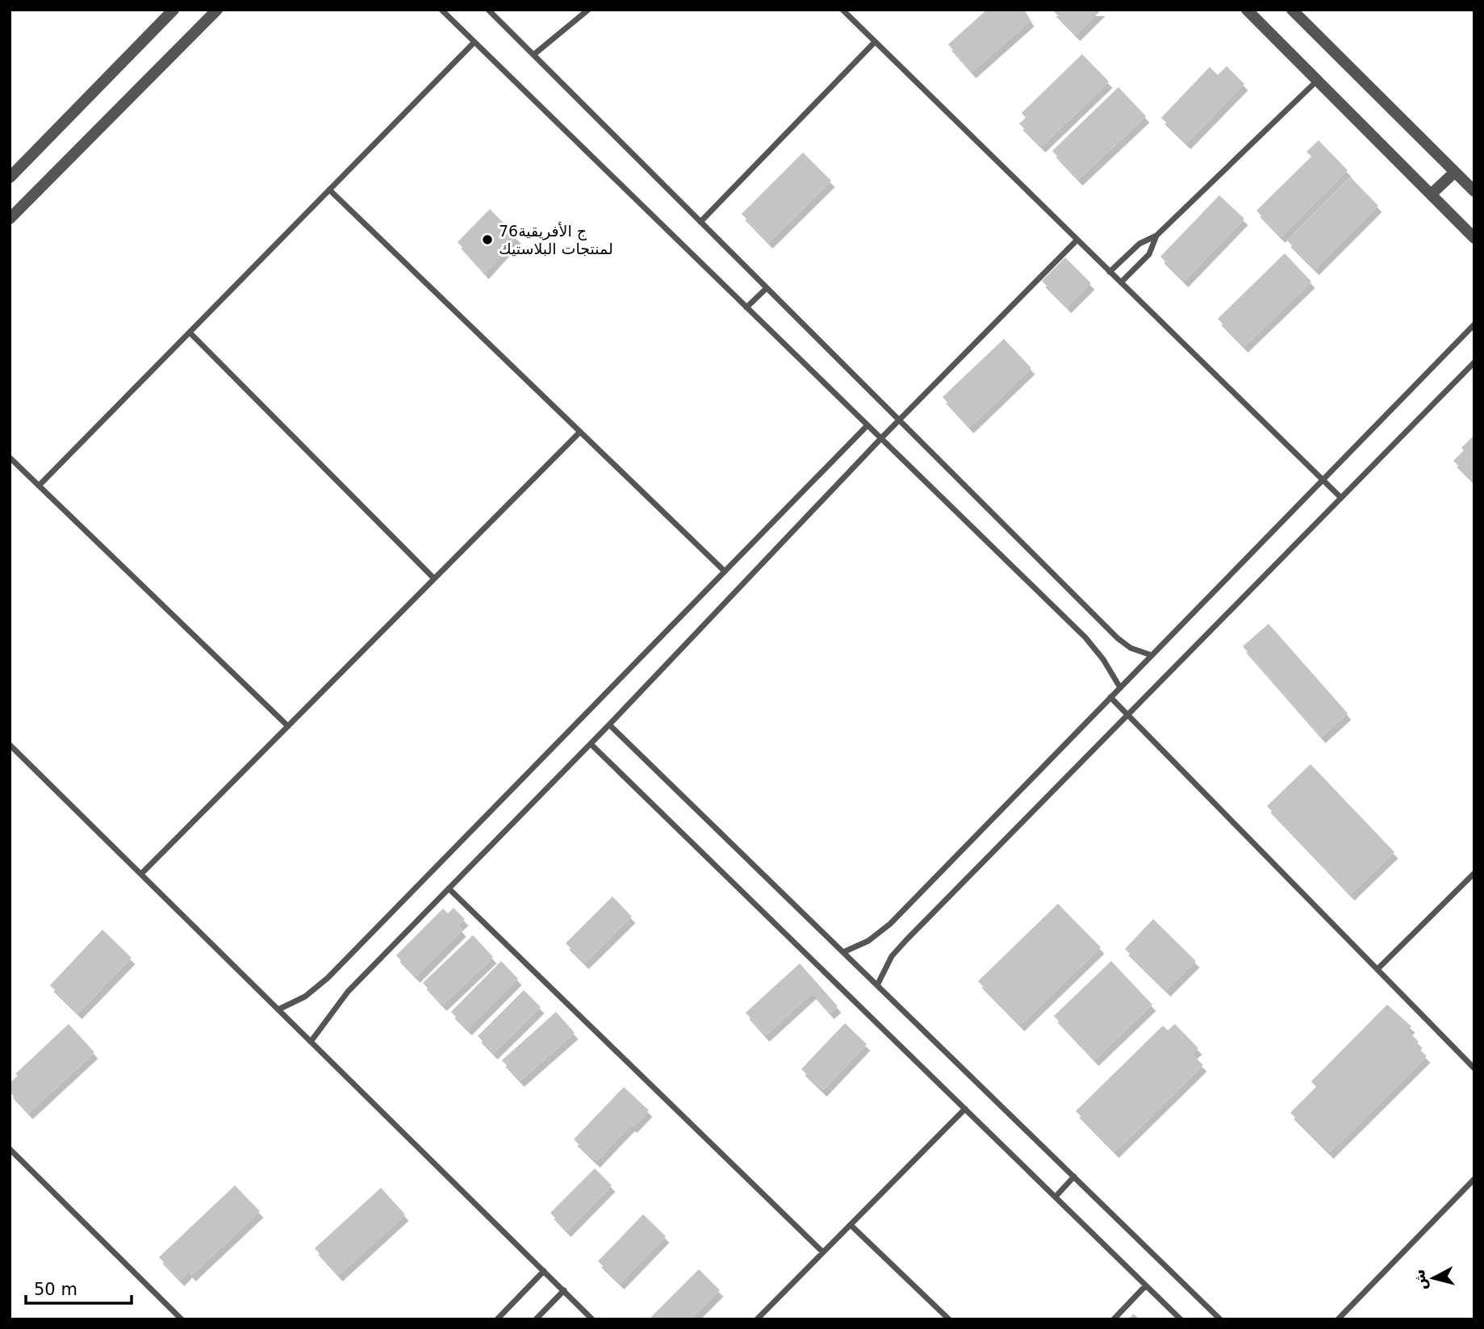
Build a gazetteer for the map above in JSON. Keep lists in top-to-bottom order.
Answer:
{
  "places": ["76ج الأفريقية لمنتجات البلاستيك"],
  "scale_bar": "50 m",
  "north": "left"
}
